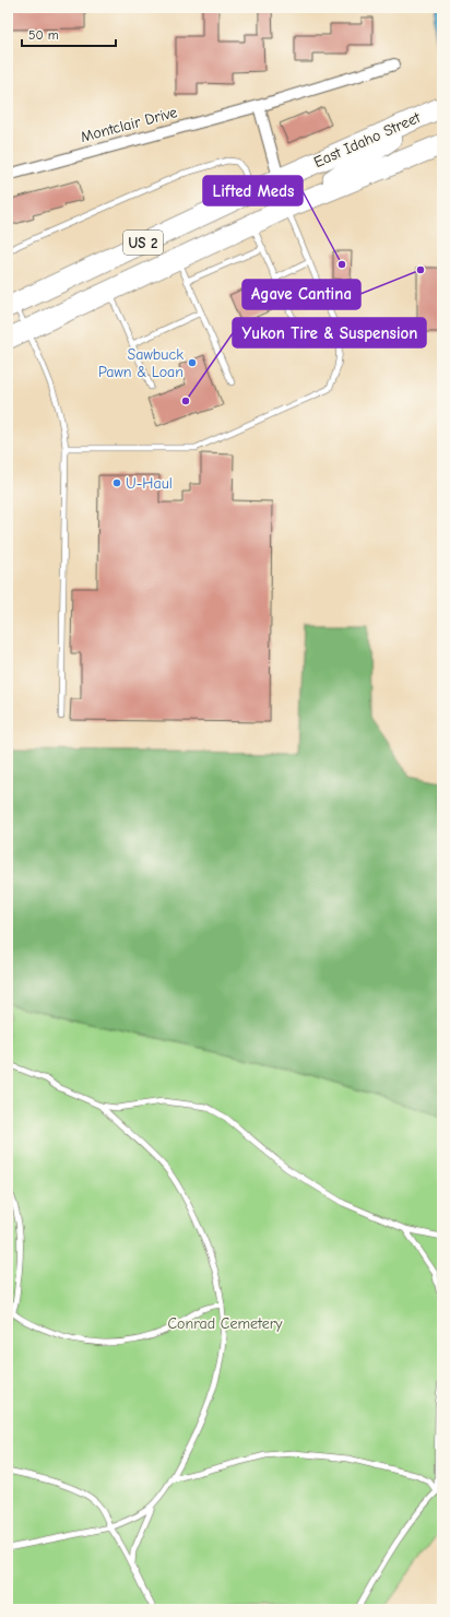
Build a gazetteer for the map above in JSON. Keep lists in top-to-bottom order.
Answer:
{
  "streets": {
    "highway": ["East Idaho Street", "US 2"],
    "street": ["Montclair Drive"]
  },
  "parks": ["Conrad Cemetery"],
  "places": [
    "Lifted Meds",
    "Agave Cantina",
    "Sawbuck Pawn & Loan",
    "Yukon Tire & Suspension",
    "U-Haul"
  ],
  "scale_bar": "50 m"
}
